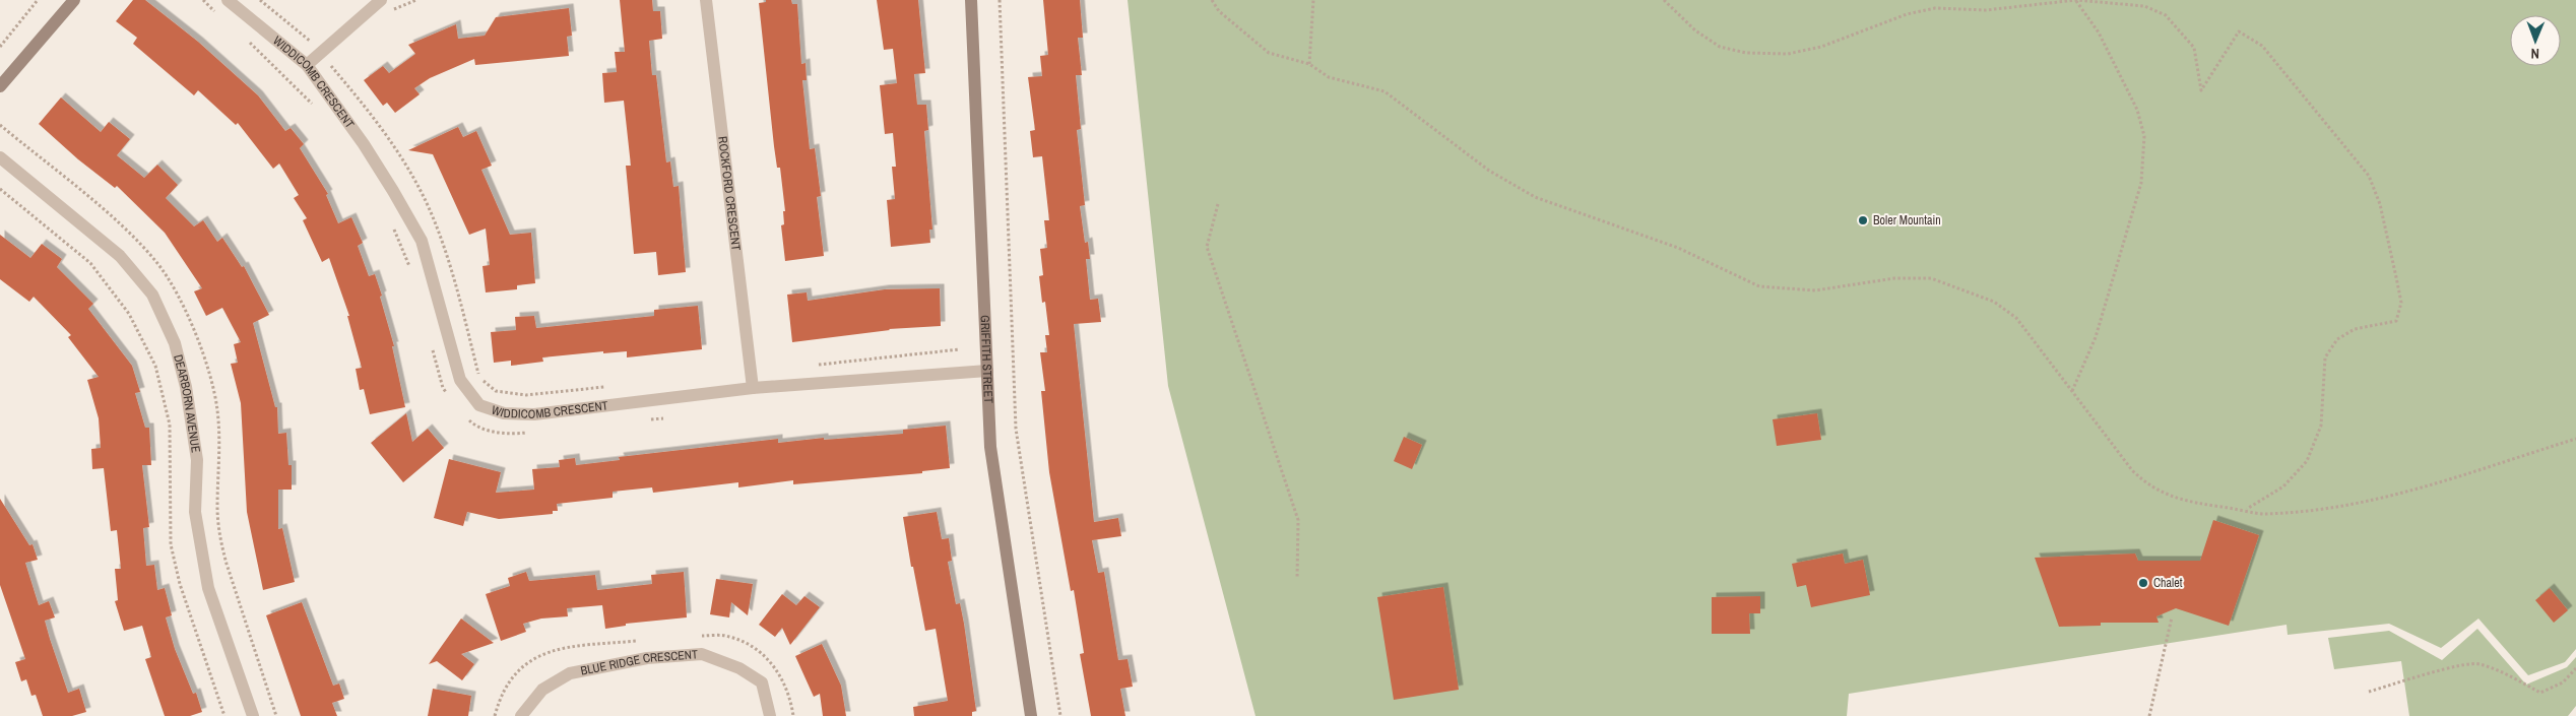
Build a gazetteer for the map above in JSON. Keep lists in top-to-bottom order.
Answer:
{
  "streets": {
    "street": [
      "WIDDICOMB CRESCENT",
      "ROCKFORD CRESCENT",
      "GRIFFITH STREET",
      "DEARBORN AVENUE",
      "BLUE RIDGE CRESCENT"
    ]
  },
  "crossings": [
    ["WIDDICOMB CRESCENT", "ROCKFORD CRESCENT"],
    ["WIDDICOMB CRESCENT", "GRIFFITH STREET"]
  ],
  "places": ["Boler Mountain", "Chalet"],
  "north": "bottom"
}
